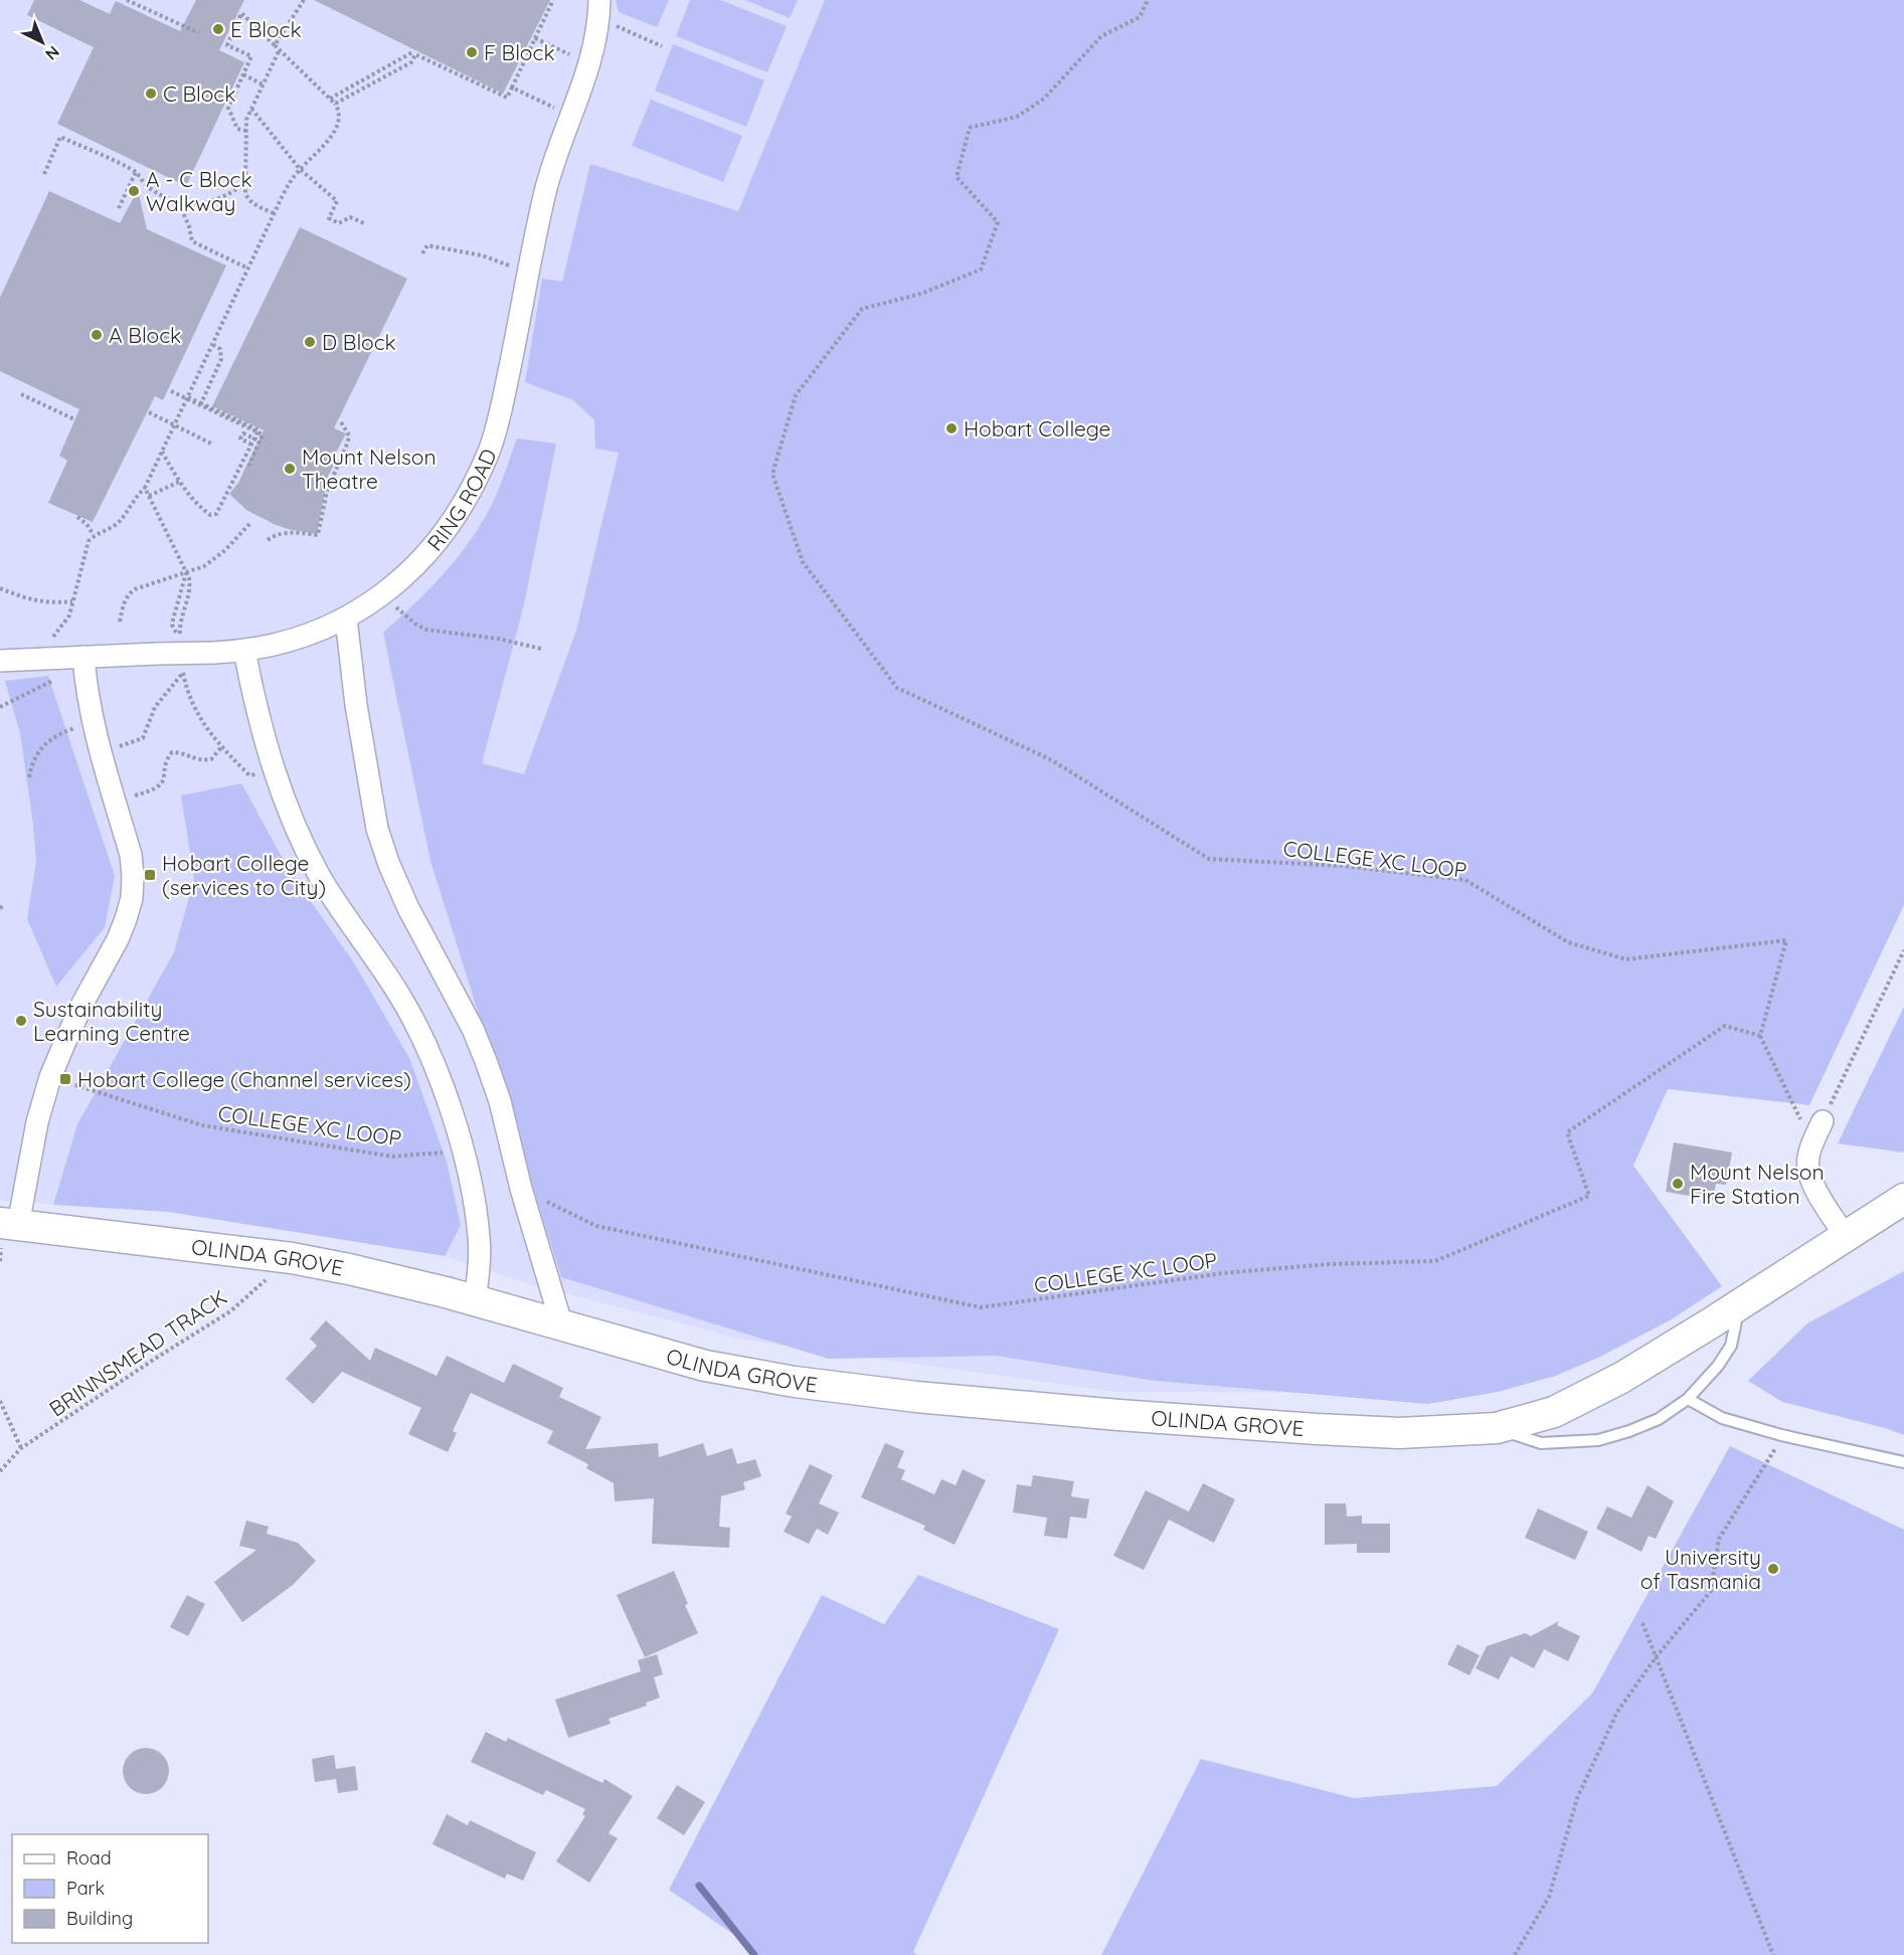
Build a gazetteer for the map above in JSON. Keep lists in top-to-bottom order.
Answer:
{
  "streets": {
    "main road": ["OLINDA GROVE"],
    "street": ["RING ROAD"],
    "path": ["COLLEGE XC LOOP", "BRINNSMEAD TRACK"]
  },
  "crossings": [
    ["OLINDA GROVE", "BRINNSMEAD TRACK"]
  ],
  "places": {
    "other": [
      "E Block",
      "F Block",
      "C Block",
      "A - C Block Walkway",
      "A Block",
      "D Block",
      "Hobart College",
      "Mount Nelson Theatre",
      "Sustainability Learning Centre",
      "Mount Nelson Fire Station",
      "University of Tasmania"
    ],
    "transit": ["Hobart College (services to City)", "Hobart College (Channel services)"]
  },
  "legend": ["Road", "Park", "Building"],
  "north": "bottom right"
}
